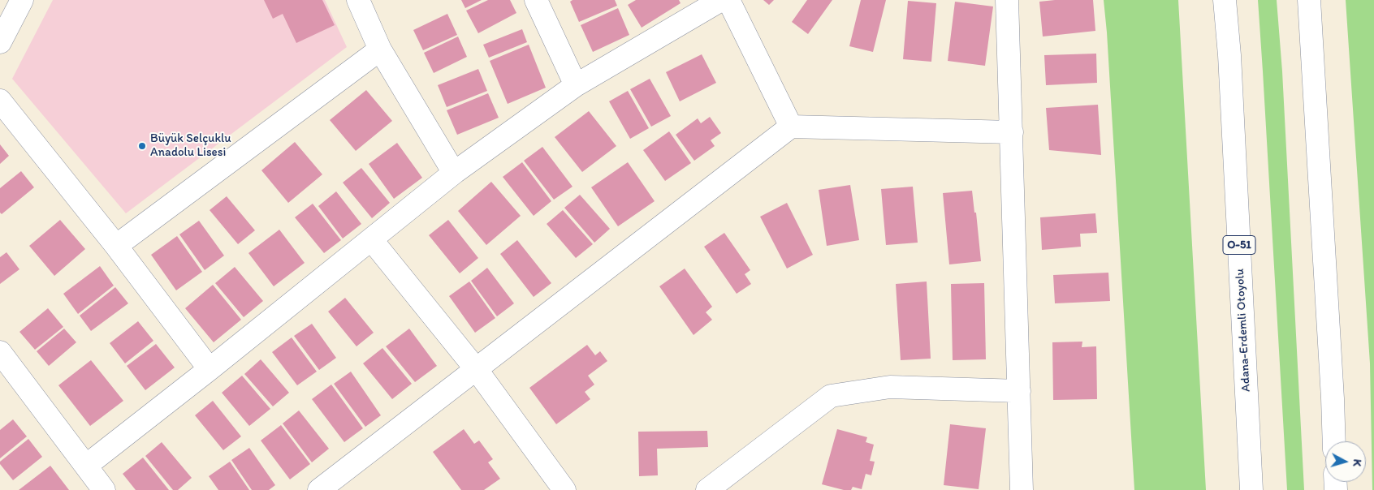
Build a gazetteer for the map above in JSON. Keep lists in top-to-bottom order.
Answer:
{
  "streets": {
    "main road": ["O-51", "Adana-Erdemli Otoyolu"]
  },
  "places": ["Büyük Selçuklu Anadolu Lisesi"],
  "north": "right"
}
